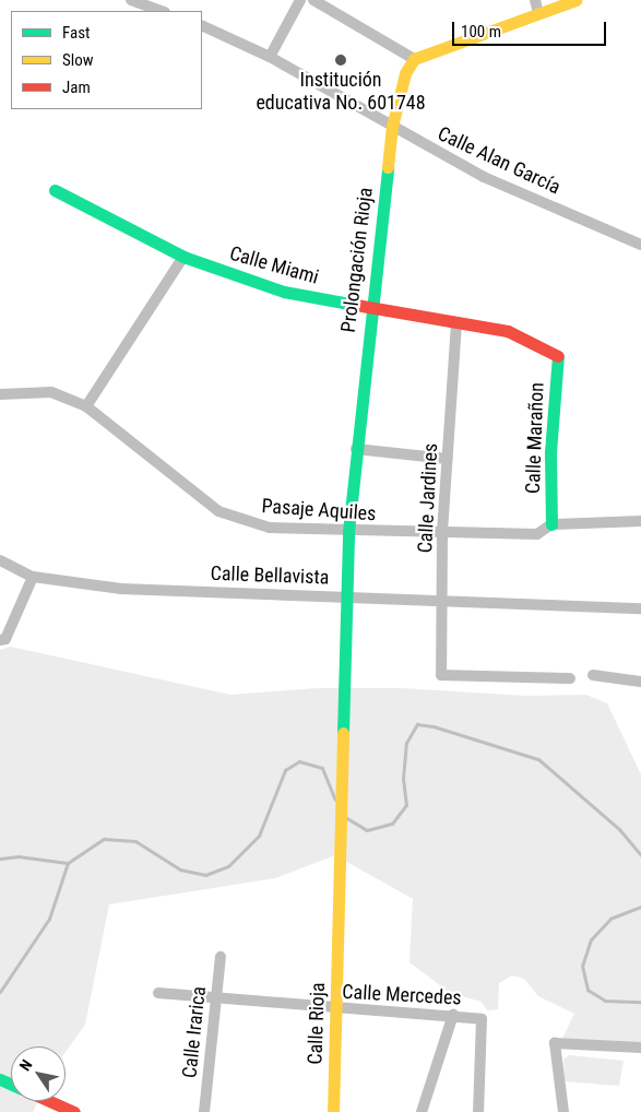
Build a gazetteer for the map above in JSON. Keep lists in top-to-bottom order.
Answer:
{
  "streets": {
    "street": [
      "Calle Alan García",
      "Prolongación Rioja",
      "Calle Miami",
      "Calle Marañon",
      "Calle Jardines",
      "Pasaje Aquiles",
      "Calle Bellavista",
      "Calle Mercedes",
      "Calle Rioja",
      "Calle Irarica"
    ]
  },
  "crossings": [
    ["Calle Alan García", "Prolongación Rioja"],
    ["Prolongación Rioja", "Calle Miami"],
    ["Prolongación Rioja", "Pasaje Aquiles"],
    ["Prolongación Rioja", "Calle Bellavista"],
    ["Prolongación Rioja", "Calle Rioja"],
    ["Calle Miami", "Calle Marañon"],
    ["Calle Miami", "Calle Jardines"],
    ["Calle Marañon", "Pasaje Aquiles"],
    ["Calle Jardines", "Pasaje Aquiles"],
    ["Calle Jardines", "Calle Bellavista"],
    ["Calle Mercedes", "Calle Rioja"],
    ["Calle Mercedes", "Calle Irarica"]
  ],
  "places": ["Institución educativa No. 601748"],
  "legend": ["Fast", "Slow", "Jam"],
  "scale_bar": "100 m",
  "north": "top left"
}
